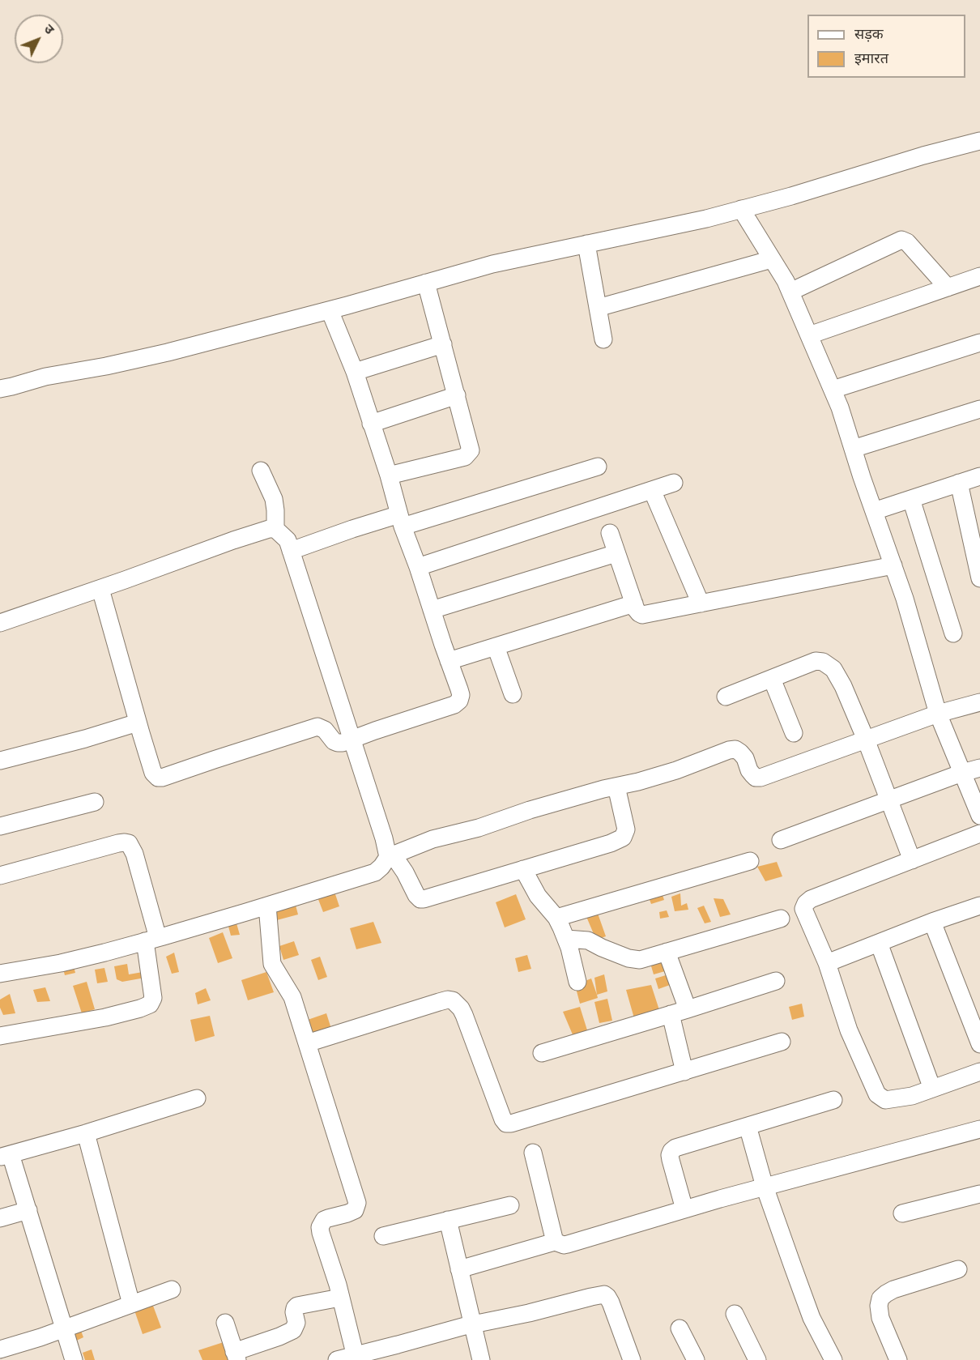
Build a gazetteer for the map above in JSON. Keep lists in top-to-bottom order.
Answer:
{
  "legend": ["सड़क", "इमारत"],
  "north": "top right"
}
